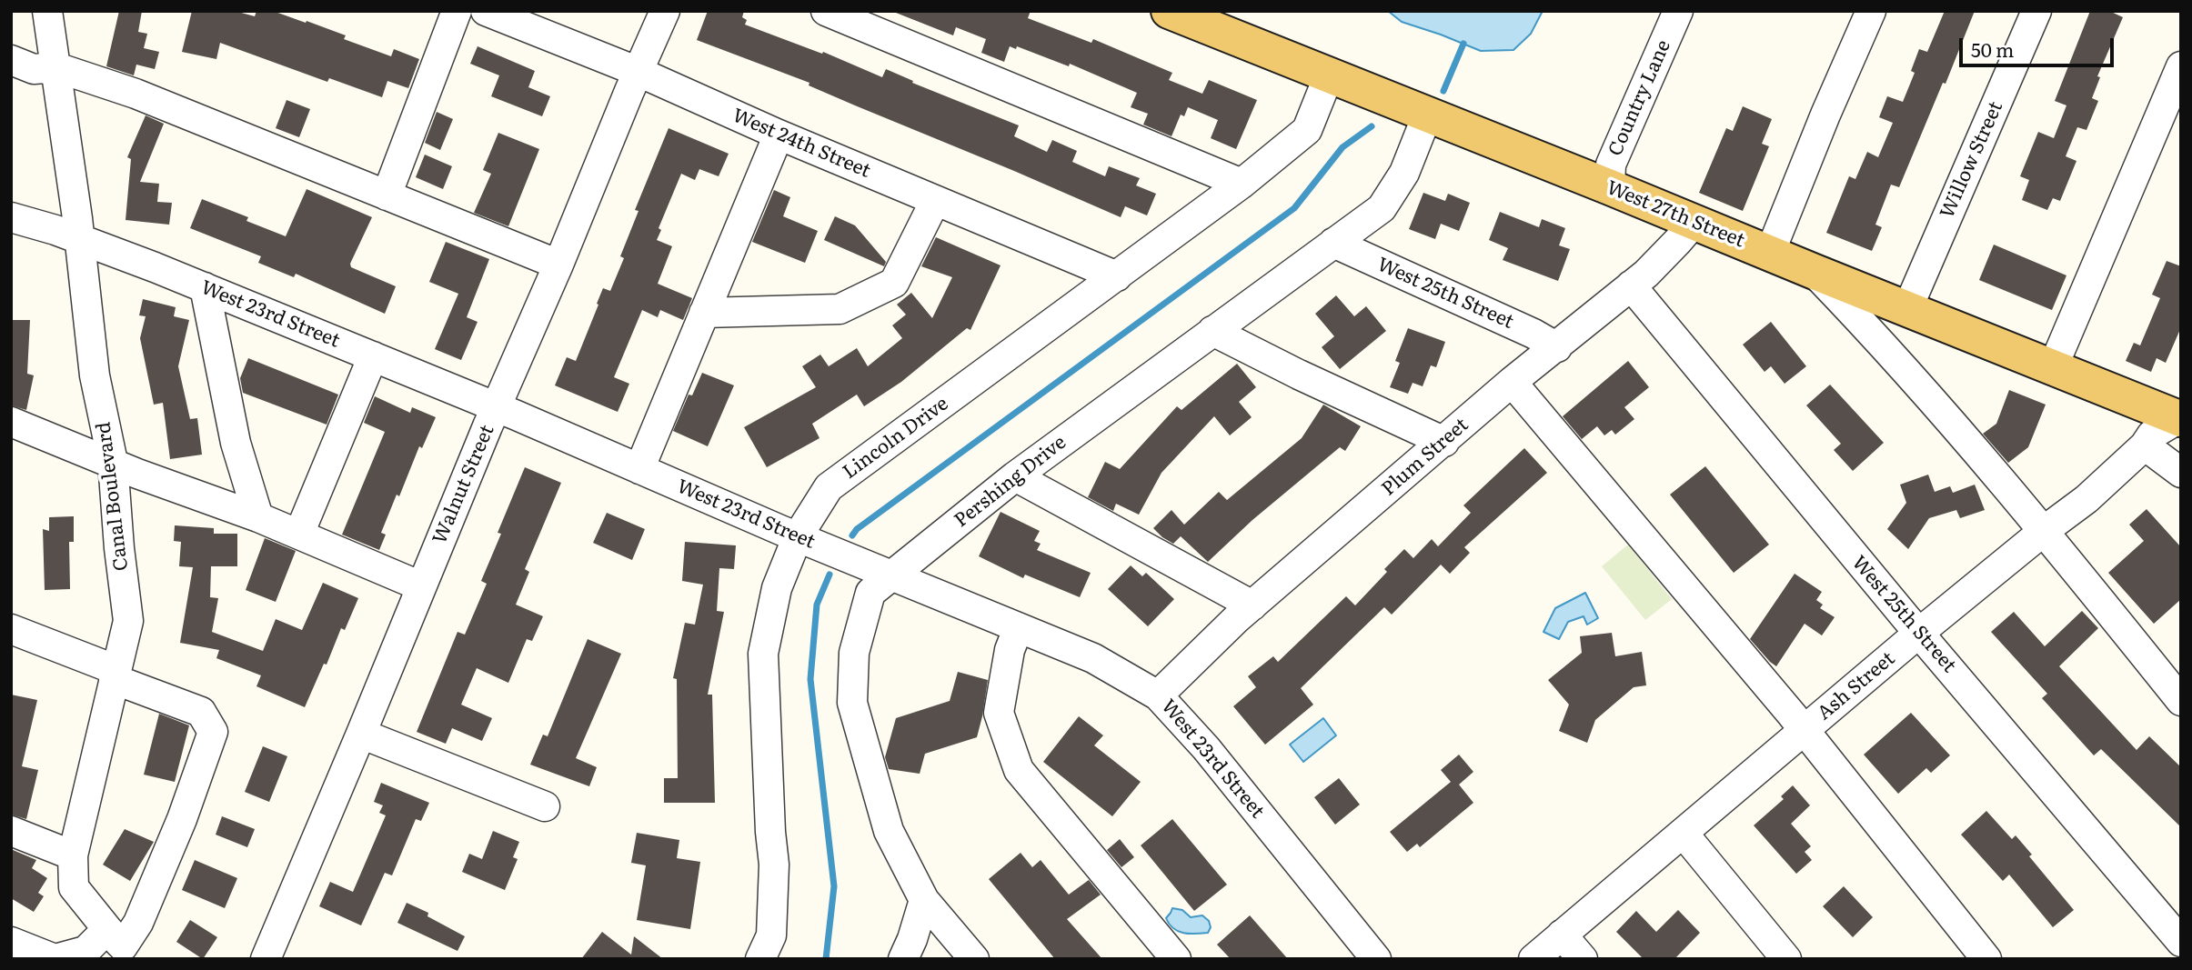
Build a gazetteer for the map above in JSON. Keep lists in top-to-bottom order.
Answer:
{
  "streets": {
    "main road": ["West 27th Street"],
    "street": [
      "Country Lane",
      "West 24th Street",
      "Willow Street",
      "West 25th Street",
      "West 23rd Street",
      "Lincoln Drive",
      "Plum Street",
      "Pershing Drive",
      "Walnut Street",
      "Canal Boulevard",
      "Ash Street"
    ]
  },
  "crossings": [
    ["Country Lane", "West 27th Street"],
    ["West 24th Street", "Lincoln Drive"],
    ["West 24th Street", "Walnut Street"],
    ["Willow Street", "West 27th Street"],
    ["West 27th Street", "Lincoln Drive"],
    ["West 27th Street", "Plum Street"],
    ["West 27th Street", "Pershing Drive"],
    ["West 27th Street", "Ash Street"],
    ["West 25th Street", "Plum Street"],
    ["West 25th Street", "Pershing Drive"],
    ["West 25th Street", "Ash Street"],
    ["West 23rd Street", "Lincoln Drive"],
    ["West 23rd Street", "Plum Street"],
    ["West 23rd Street", "Pershing Drive"],
    ["West 23rd Street", "Walnut Street"],
    ["West 23rd Street", "Canal Boulevard"]
  ],
  "scale_bar": "50 m"
}
